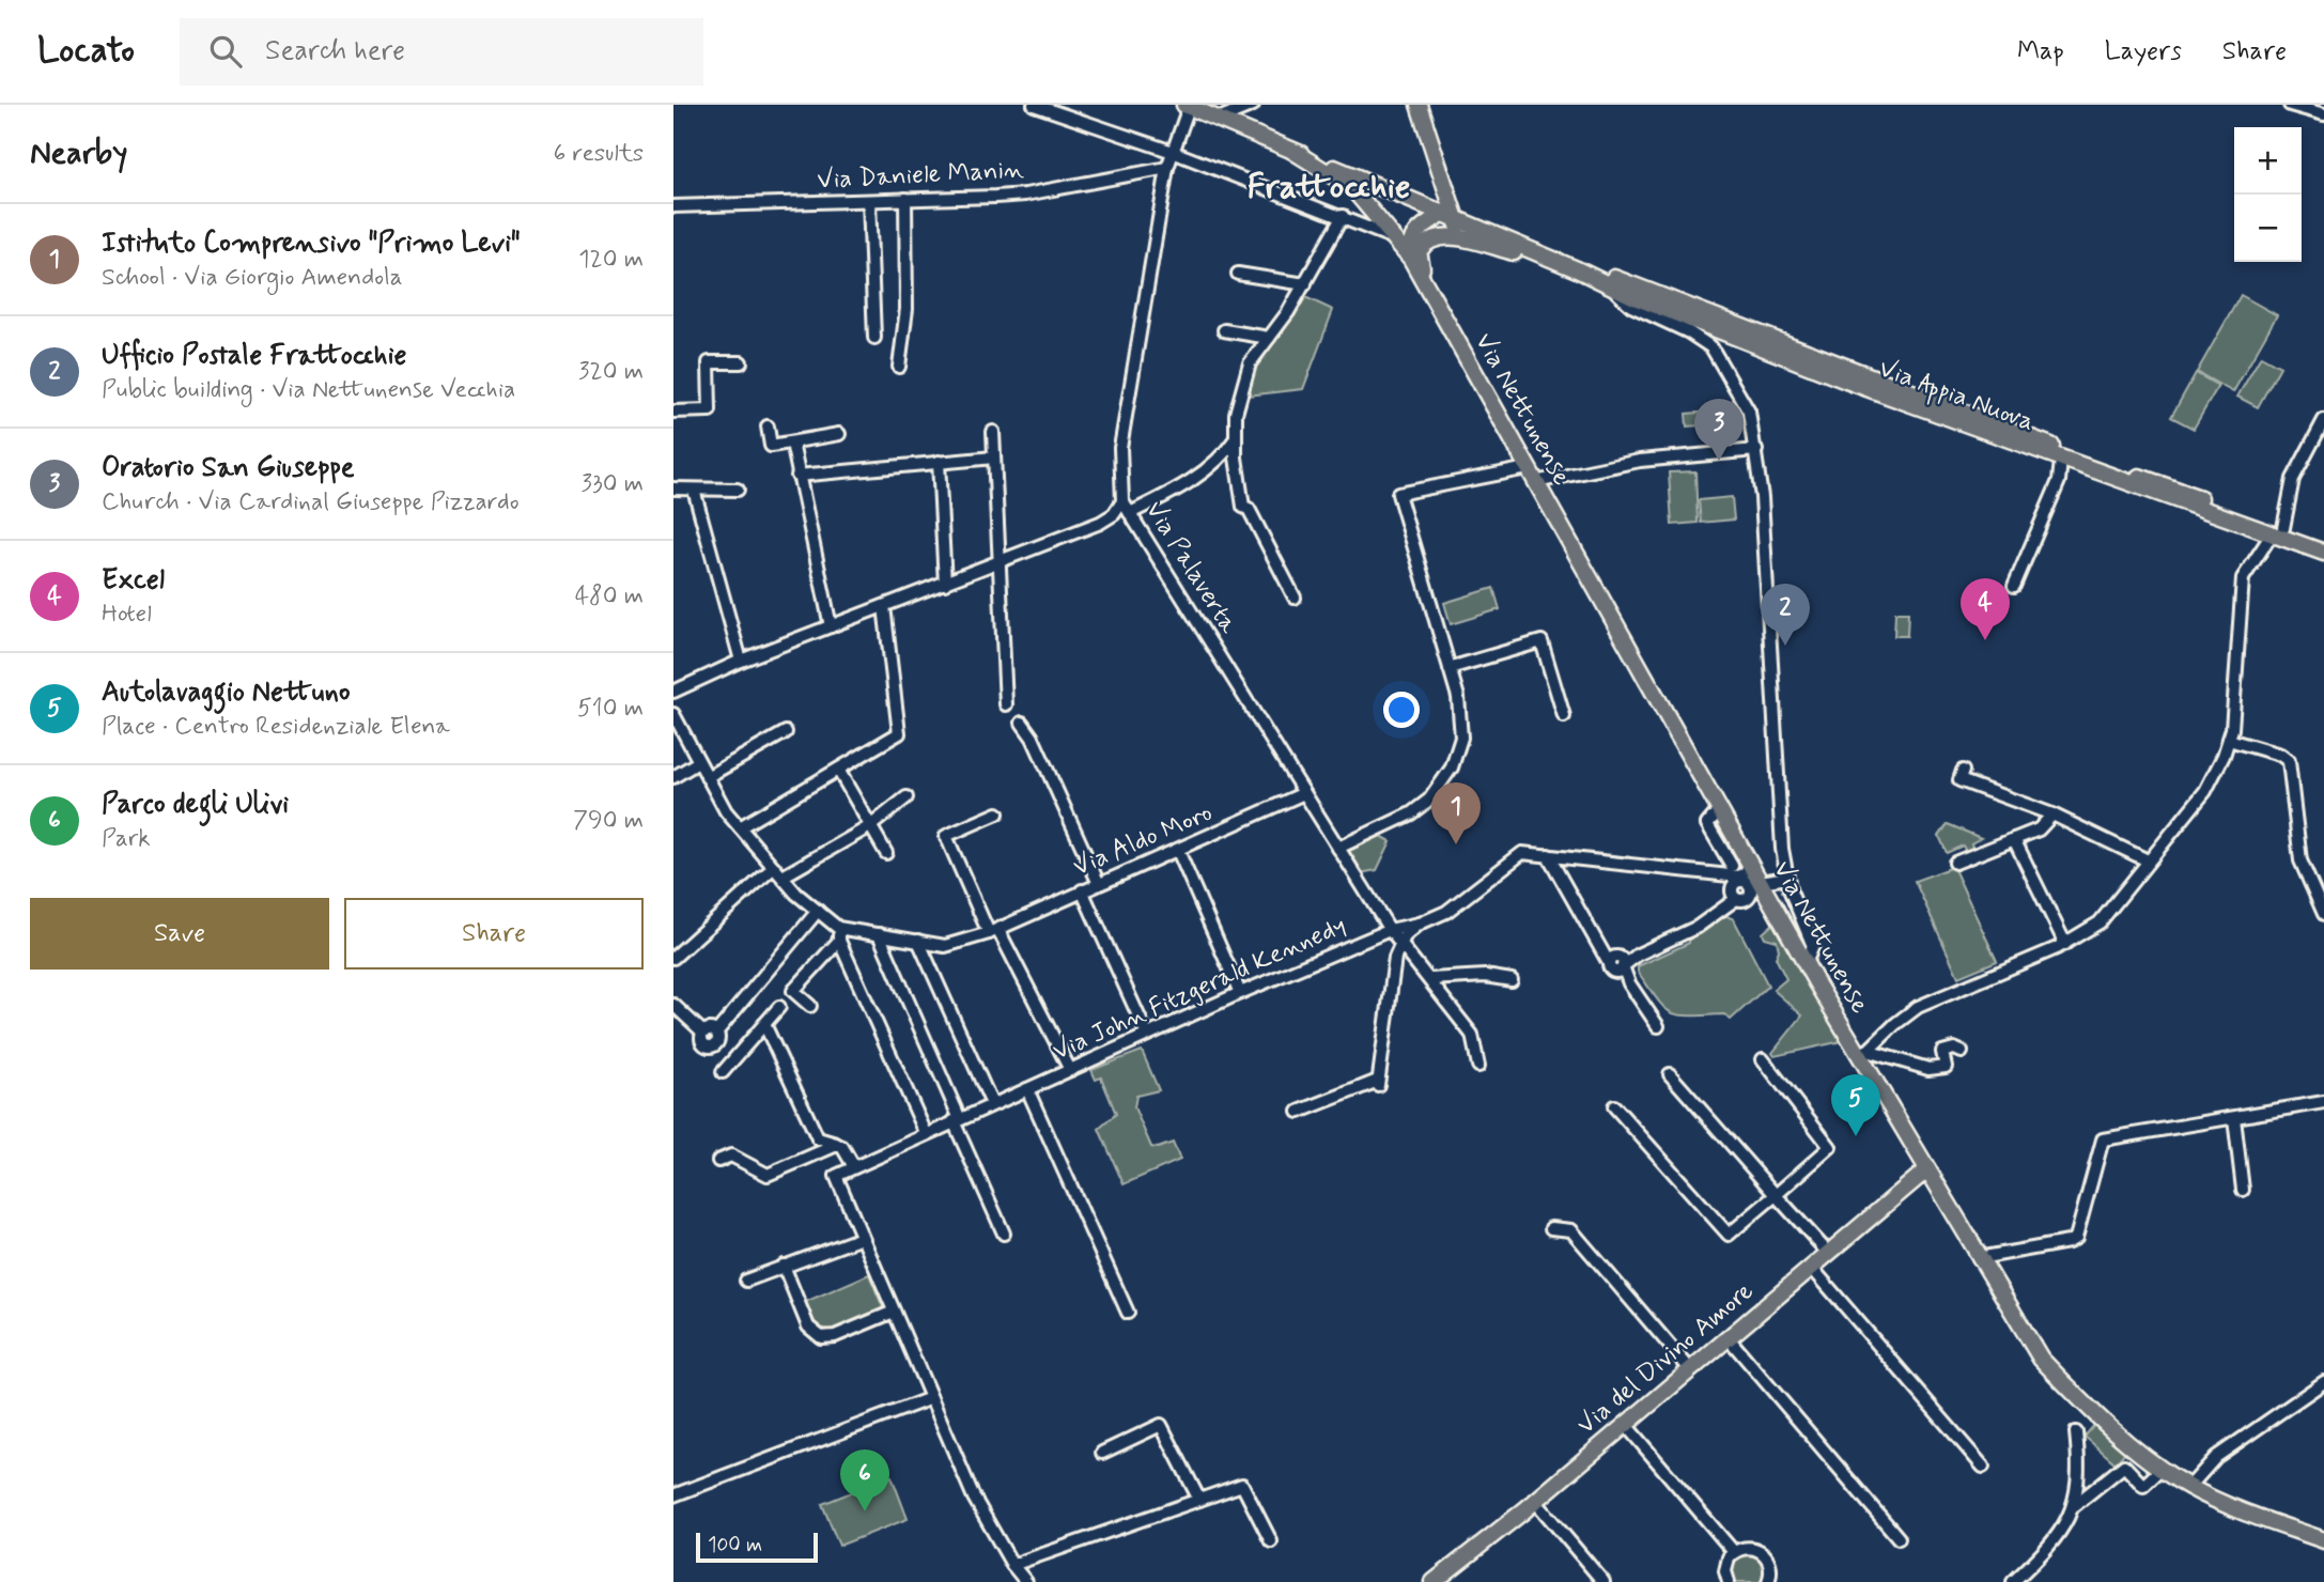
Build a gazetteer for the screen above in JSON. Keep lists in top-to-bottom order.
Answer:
{
  "streets": {
    "main road": ["Via Appia Nuova", "Via Nettunense", "Via del Divino Amore"],
    "street": [
      "Via Daniele Manin",
      "Via Palaverta",
      "Via Aldo Moro",
      "Via John Fitzgerald Kennedy"
    ]
  },
  "crossings": [
    ["Via Daniele Manin", "Via Palaverta"],
    ["Via Nettunense", "Via del Divino Amore"],
    ["Via Palaverta", "Via Aldo Moro"],
    ["Via Palaverta", "Via John Fitzgerald Kennedy"]
  ],
  "districts": ["Frattocchie"],
  "scale_bar": "100 m",
  "page": {
    "header": "Locato",
    "search": "Search here",
    "nav": ["Map", "Layers", "Share"],
    "heading": ["Nearby", "6 results"],
    "map_buttons": ["+", "−"],
    "list": [
      {
        "mark": "1",
        "name": "Istituto Comprensivo \"Primo Levi\"",
        "note": "School · Via Giorgio Amendola",
        "value": "120 m"
      },
      {
        "mark": "2",
        "name": "Ufficio Postale Frattocchie",
        "note": "Public building · Via Nettunense Vecchia",
        "value": "320 m"
      },
      {
        "mark": "3",
        "name": "Oratorio San Giuseppe",
        "note": "Church · Via Cardinal Giuseppe Pizzardo",
        "value": "330 m"
      },
      {
        "mark": "4",
        "name": "Excel",
        "note": "Hotel",
        "value": "480 m"
      },
      {
        "mark": "5",
        "name": "Autolavaggio Nettuno",
        "note": "Place · Centro Residenziale Elena",
        "value": "510 m"
      },
      {
        "mark": "6",
        "name": "Parco degli Ulivi",
        "note": "Park",
        "value": "790 m"
      }
    ],
    "pins": [
      "3",
      "4",
      "2",
      "1",
      "5",
      "6"
    ],
    "buttons": ["Save", "Share"],
    "scale": "100 m"
  }
}
